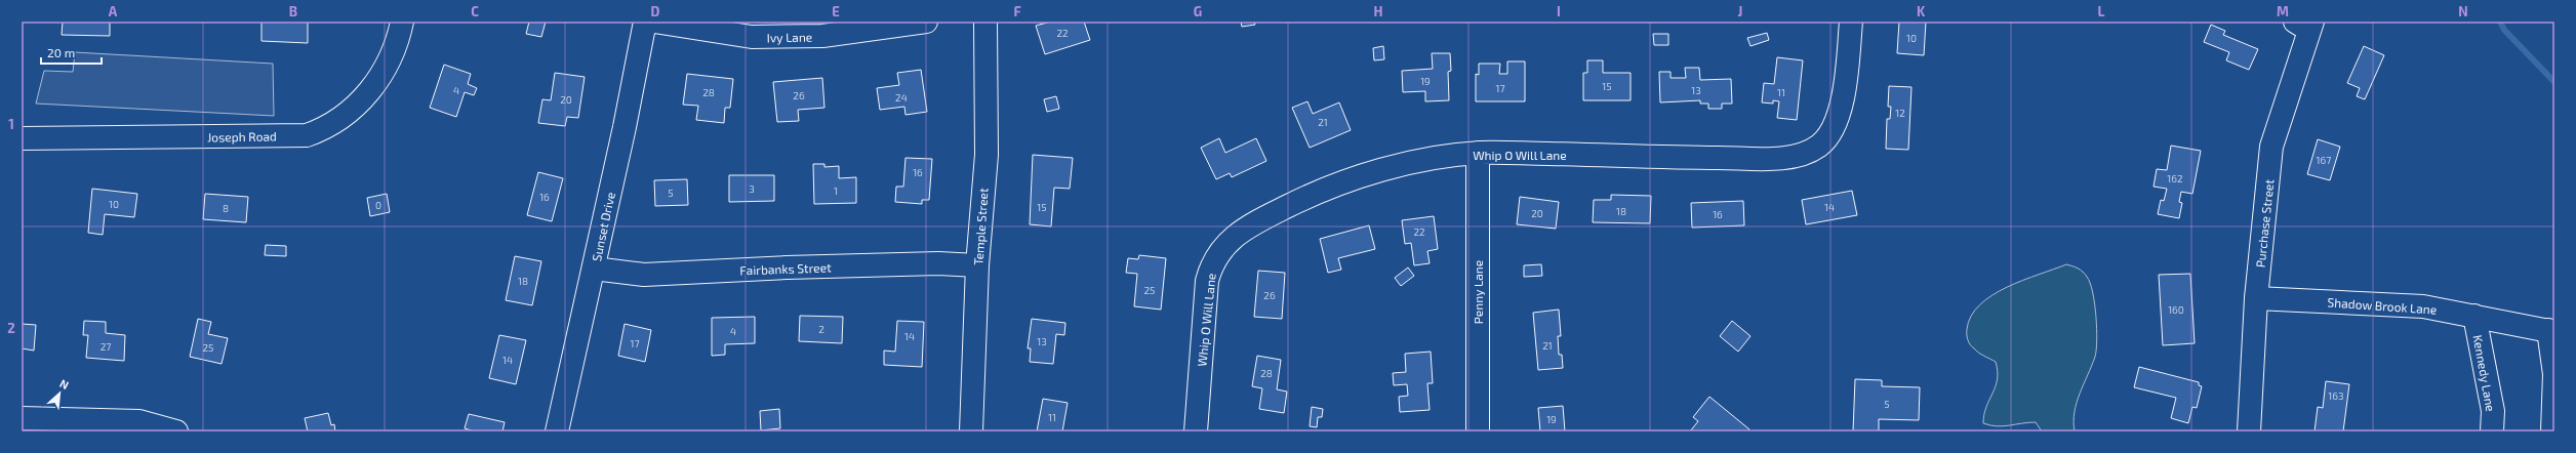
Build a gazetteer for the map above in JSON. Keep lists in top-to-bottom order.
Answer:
{
  "streets": {
    "street": [
      "Ivy Lane",
      "Joseph Road",
      "Whip O Will Lane",
      "Purchase Street",
      "Sunset Drive",
      "Temple Street",
      "Fairbanks Street",
      "Penny Lane",
      "Shadow Brook Lane",
      "Kennedy Lane"
    ]
  },
  "crossings": [
    ["Whip O Will Lane", "Penny Lane"],
    ["Purchase Street", "Shadow Brook Lane"],
    ["Sunset Drive", "Fairbanks Street"],
    ["Temple Street", "Fairbanks Street"],
    ["Shadow Brook Lane", "Kennedy Lane"]
  ],
  "house_numbers": [
    "22",
    "10",
    "19",
    "15",
    "17",
    "4",
    "13",
    "28",
    "11",
    "26",
    "24",
    "20",
    "12",
    "21",
    "167",
    "16",
    "162",
    "3",
    "1",
    "5",
    "16",
    "10",
    "0",
    "15",
    "14",
    "8",
    "18",
    "20",
    "16",
    "22",
    "18",
    "25",
    "26",
    "160",
    "2",
    "4",
    "14",
    "13",
    "17",
    "21",
    "27",
    "25",
    "14",
    "28",
    "163",
    "5",
    "11",
    "19"
  ],
  "scale_bar": "20 m",
  "north": "top right",
  "grid": {
    "columns": [
      "A",
      "B",
      "C",
      "D",
      "E",
      "F",
      "G",
      "H",
      "I",
      "J",
      "K",
      "L",
      "M",
      "N"
    ],
    "rows": ["1", "2"]
  }
}
